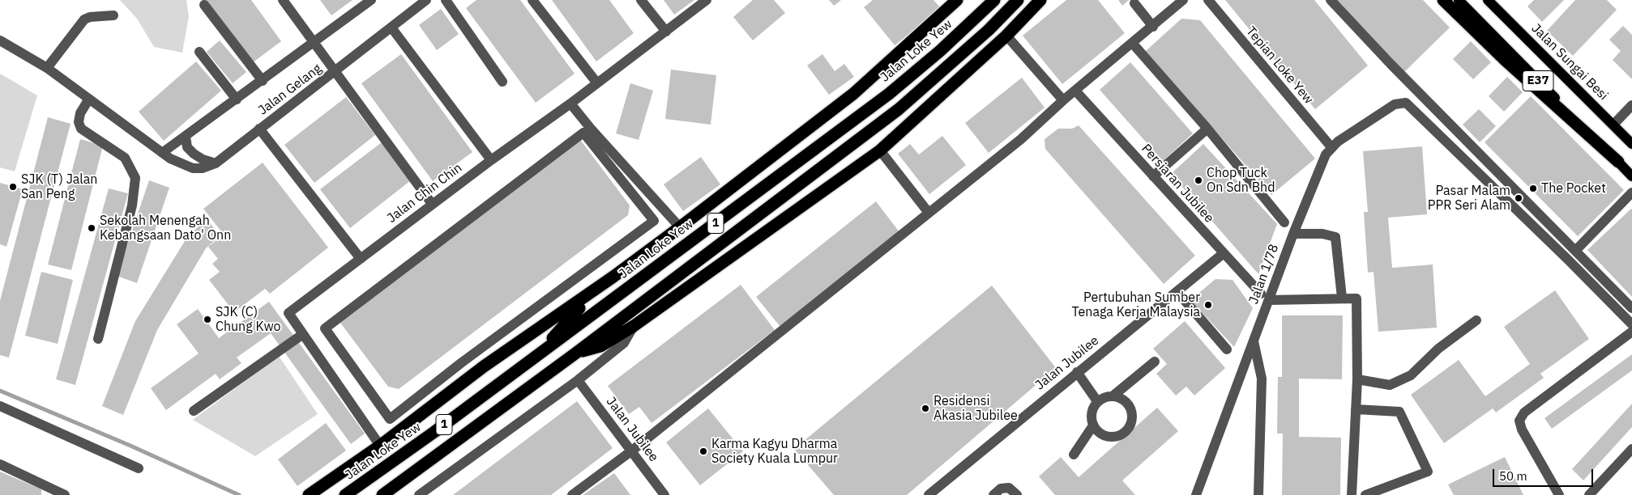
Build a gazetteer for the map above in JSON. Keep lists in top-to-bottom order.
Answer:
{
  "streets": {
    "highway": ["Jalan Loke Yew", "1"],
    "main road": ["Jalan Sungai Besi", "E37"],
    "street": [
      "Tepian Loke Yew",
      "Jalan Gelang",
      "Persiaran Jubilee",
      "Jalan Chin Chin",
      "Jalan 1/78",
      "Jalan Jubilee"
    ]
  },
  "crossings": [
    ["Tepian Loke Yew", "Jalan 1/78"],
    ["Persiaran Jubilee", "Jalan 1/78"],
    ["Persiaran Jubilee", "Jalan Jubilee"]
  ],
  "places": [
    "Chop Tuck On Sdn Bhd",
    "SJK (T) Jalan San Peng",
    "The Pocket",
    "Pasar Malam PPR Seri Alam",
    "Sekolah Menengah Kebangsaan Dato' Onn",
    "Pertubuhan Sumber Tenaga Kerja Malaysia",
    "SJK (C) Chung Kwo",
    "Residensi Akasia Jubilee",
    "Karma Kagyu Dharma Society Kuala Lumpur"
  ],
  "scale_bar": "50 m"
}
